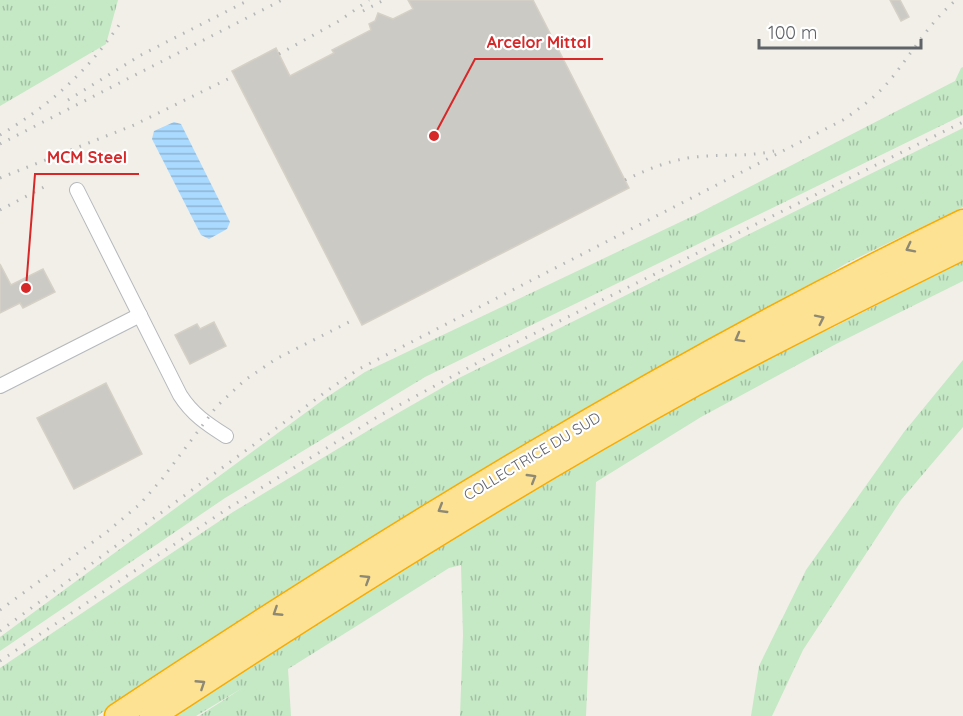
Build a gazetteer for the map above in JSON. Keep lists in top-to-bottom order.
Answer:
{
  "streets": {
    "highway": ["COLLECTRICE DU SUD"]
  },
  "places": ["Arcelor Mittal", "MCM Steel"],
  "scale_bar": "100 m"
}
